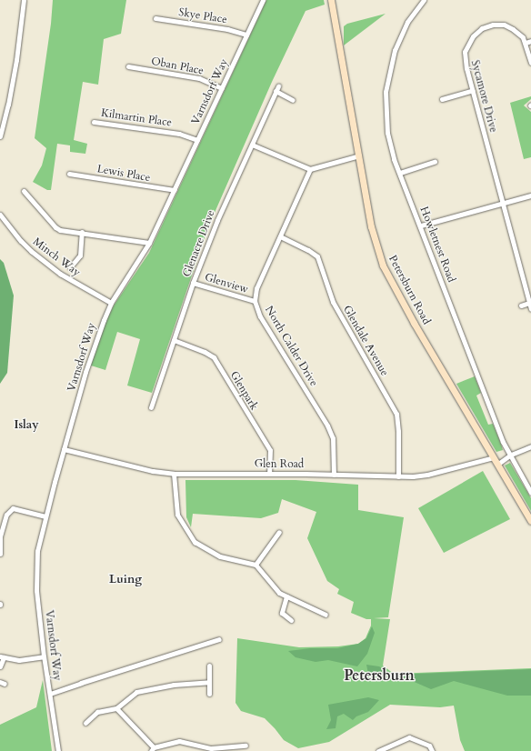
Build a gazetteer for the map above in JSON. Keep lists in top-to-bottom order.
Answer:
{
  "streets": {
    "main road": ["Petersburn Road"],
    "street": [
      "Skye Place",
      "Oban Place",
      "Varnsdorf Way",
      "Sycamore Drive",
      "Kilmartin Place",
      "Lewis Place",
      "Glenacre Drive",
      "Howletnest Road",
      "Minch Way",
      "Glenview",
      "Glendale Avenue",
      "North Calder Drive",
      "Glenpark",
      "Glen Road"
    ]
  },
  "crossings": [
    ["Skye Place", "Varnsdorf Way"],
    ["Oban Place", "Varnsdorf Way"],
    ["Varnsdorf Way", "Kilmartin Place"],
    ["Varnsdorf Way", "Lewis Place"],
    ["Varnsdorf Way", "Minch Way"],
    ["Varnsdorf Way", "Glen Road"],
    ["Glenacre Drive", "Glenview"],
    ["Glenacre Drive", "Glenpark"],
    ["Glenview", "North Calder Drive"],
    ["Petersburn Road", "Glen Road"],
    ["Glendale Avenue", "North Calder Drive"],
    ["Glendale Avenue", "Glen Road"],
    ["North Calder Drive", "Glen Road"],
    ["Glenpark", "Glen Road"]
  ],
  "districts": ["Islay", "Luing", "Petersburn"]
}
